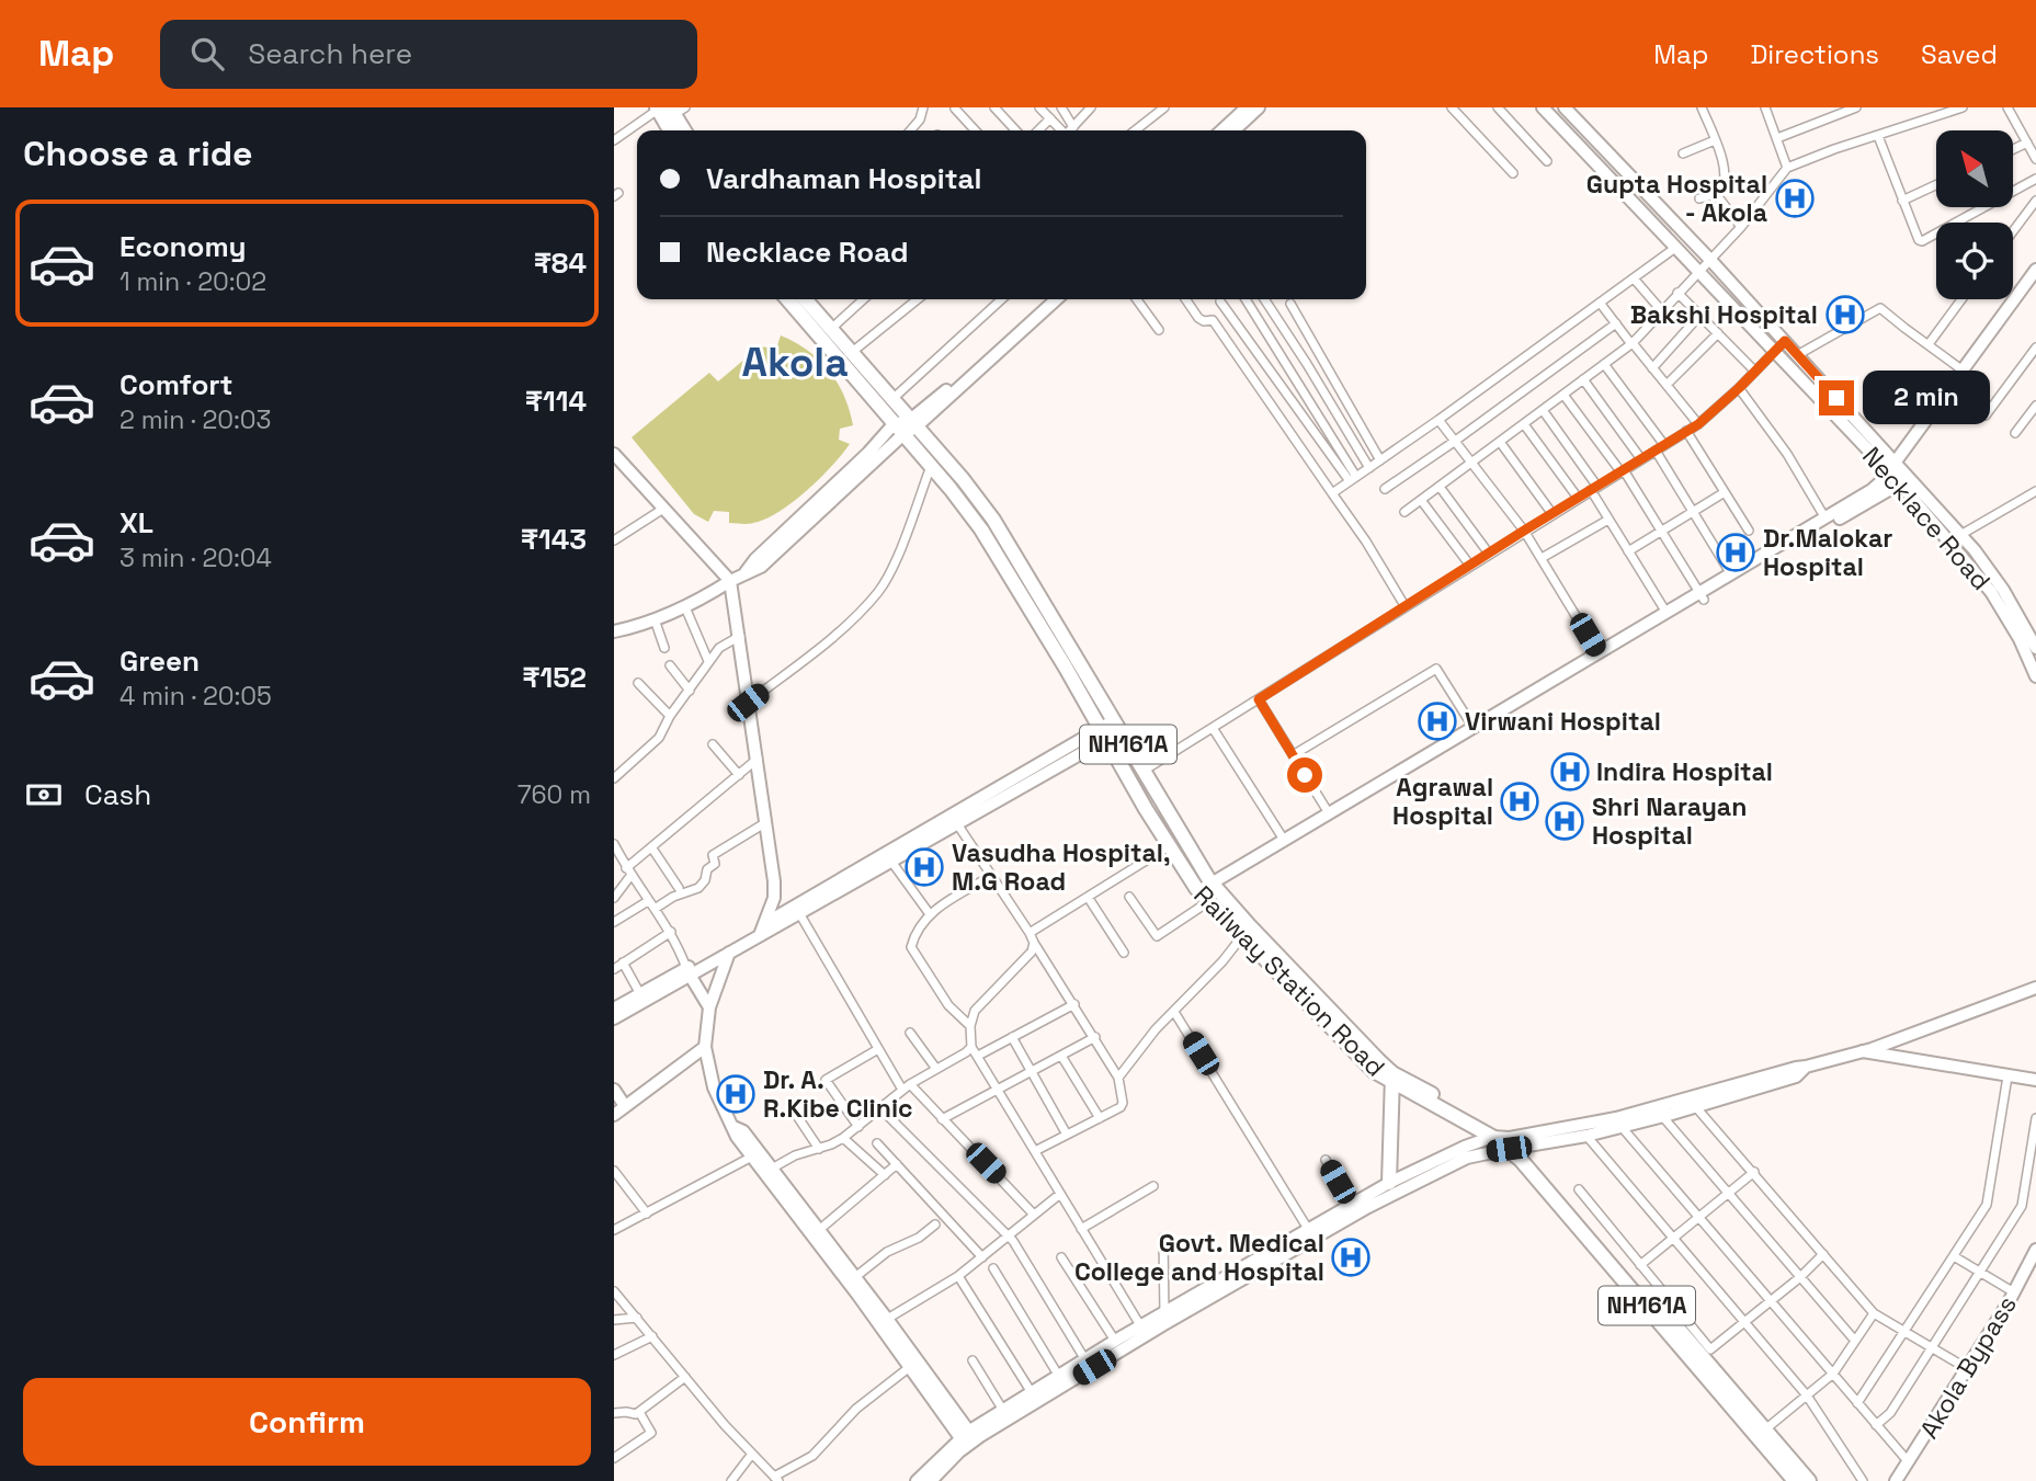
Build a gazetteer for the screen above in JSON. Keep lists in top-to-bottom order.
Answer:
{
  "streets": {
    "highway": ["NH161A", "Railway Station Road"],
    "main road": ["Necklace Road", "Akola Bypass"]
  },
  "crossings": [
    ["NH161A", "Railway Station Road"]
  ],
  "districts": ["Akola"],
  "places": {
    "hospital": [
      "Gupta Hospital - Akola",
      "Bakshi Hospital",
      "Dr.Malokar Hospital",
      "Virwani Hospital",
      "Indira Hospital",
      "Agrawal Hospital",
      "Shri Narayan Hospital",
      "Vasudha Hospital, M.G Road",
      "Dr. A. R.Kibe Clinic",
      "Govt. Medical College and Hospital"
    ]
  },
  "north": "top left",
  "page": {
    "header": "Map",
    "search": "Search here",
    "nav": ["Map", "Directions", "Saved"],
    "heading": "Choose a ride",
    "banner": ["Vardhaman Hospital", "Necklace Road"],
    "list": [
      {
        "name": "Economy",
        "note": "1 min · 20:02",
        "value": "₹84"
      },
      {
        "name": "Comfort",
        "note": "2 min · 20:03",
        "value": "₹114"
      },
      {
        "name": "XL",
        "note": "3 min · 20:04",
        "value": "₹143"
      },
      {
        "name": "Green",
        "note": "4 min · 20:05",
        "value": "₹152"
      }
    ],
    "bubble": "2 min",
    "pay": ["Cash", "760 m"],
    "buttons": "Confirm"
  }
}
